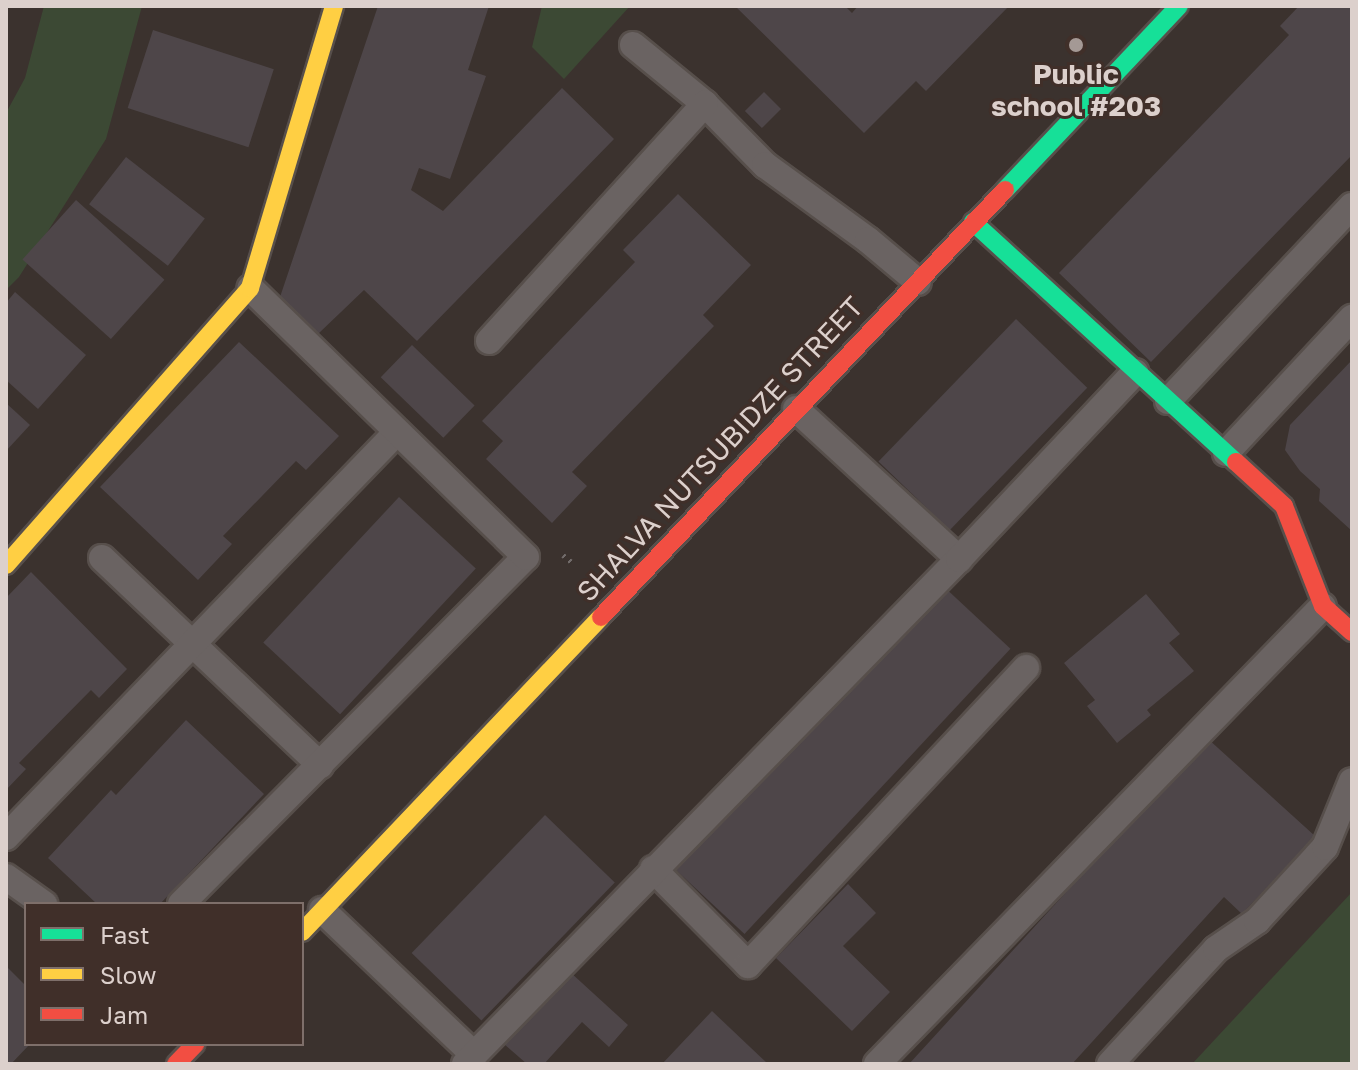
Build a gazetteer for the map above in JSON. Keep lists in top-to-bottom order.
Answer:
{
  "streets": {
    "main road": ["SHALVA NUTSUBIDZE STREET"]
  },
  "places": ["Public school #203"],
  "legend": ["Fast", "Slow", "Jam"]
}
